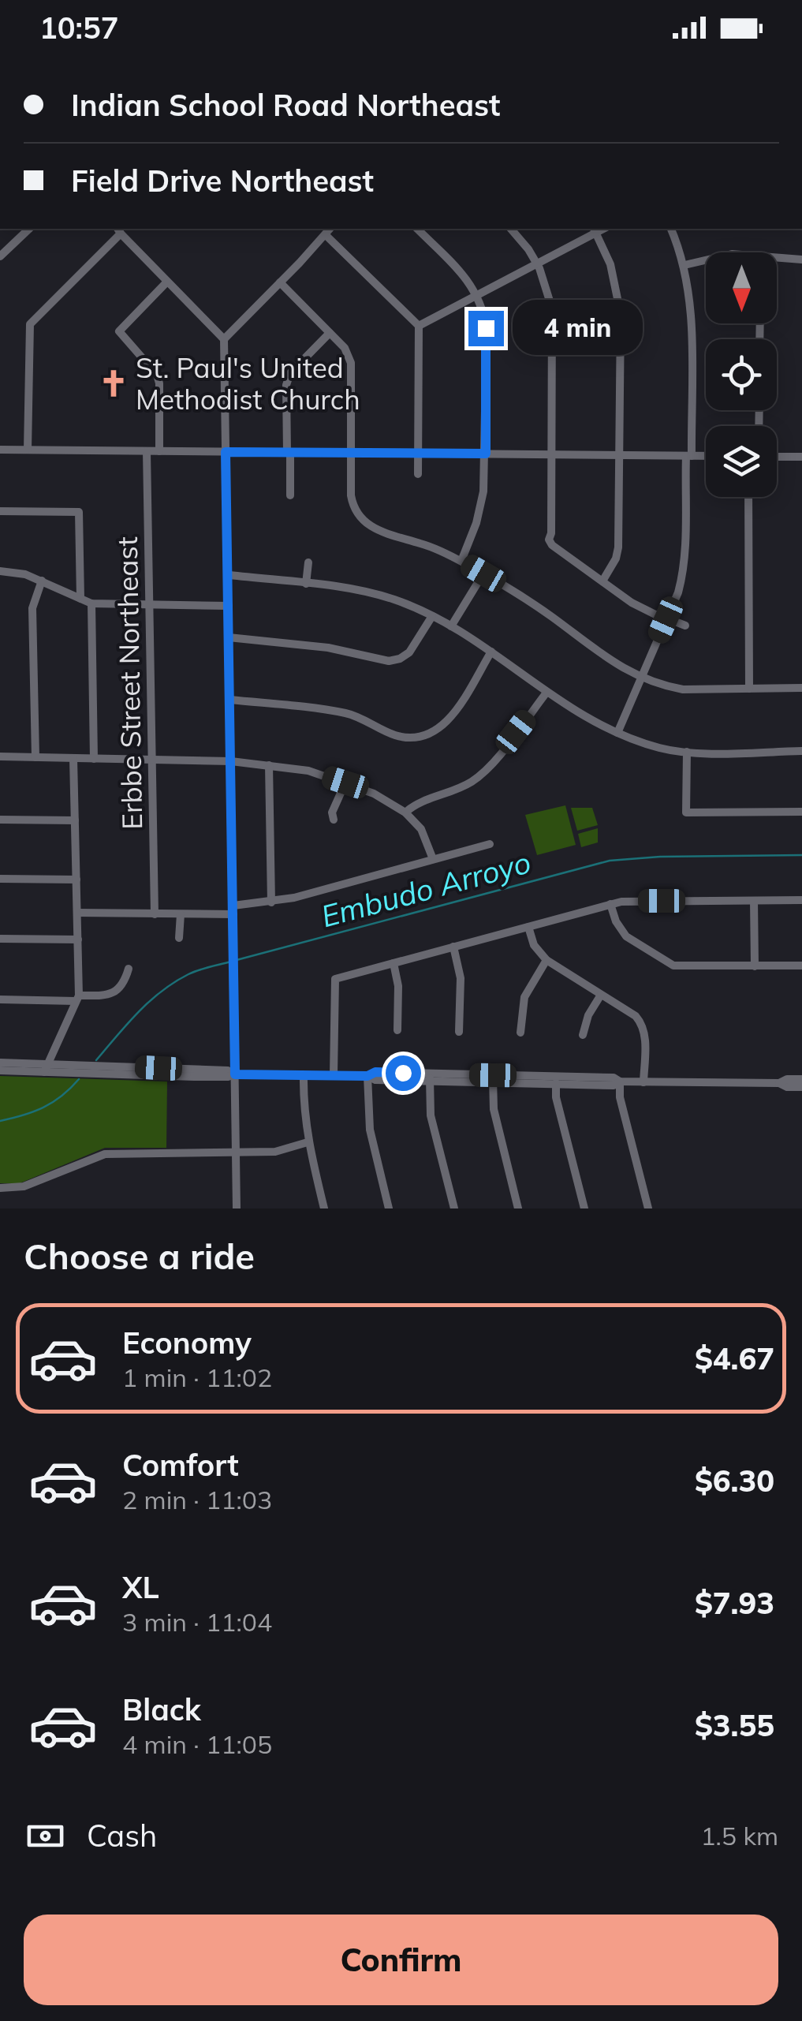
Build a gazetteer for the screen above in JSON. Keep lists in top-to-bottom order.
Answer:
{
  "streets": {
    "street": ["Erbbe Street Northeast"]
  },
  "water": ["Embudo Arroyo"],
  "places": {
    "church": ["St. Paul's United Methodist Church"]
  },
  "north": "bottom",
  "page": {
    "status": "10:57",
    "banner": ["Indian School Road Northeast", "Field Drive Northeast"],
    "bubble": "4 min",
    "heading": "Choose a ride",
    "list": [
      {
        "name": "Economy",
        "note": "1 min · 11:02",
        "value": "$4.67"
      },
      {
        "name": "Comfort",
        "note": "2 min · 11:03",
        "value": "$6.30"
      },
      {
        "name": "XL",
        "note": "3 min · 11:04",
        "value": "$7.93"
      },
      {
        "name": "Black",
        "note": "4 min · 11:05",
        "value": "$3.55"
      }
    ],
    "pay": ["Cash", "1.5 km"],
    "buttons": "Confirm"
  }
}
